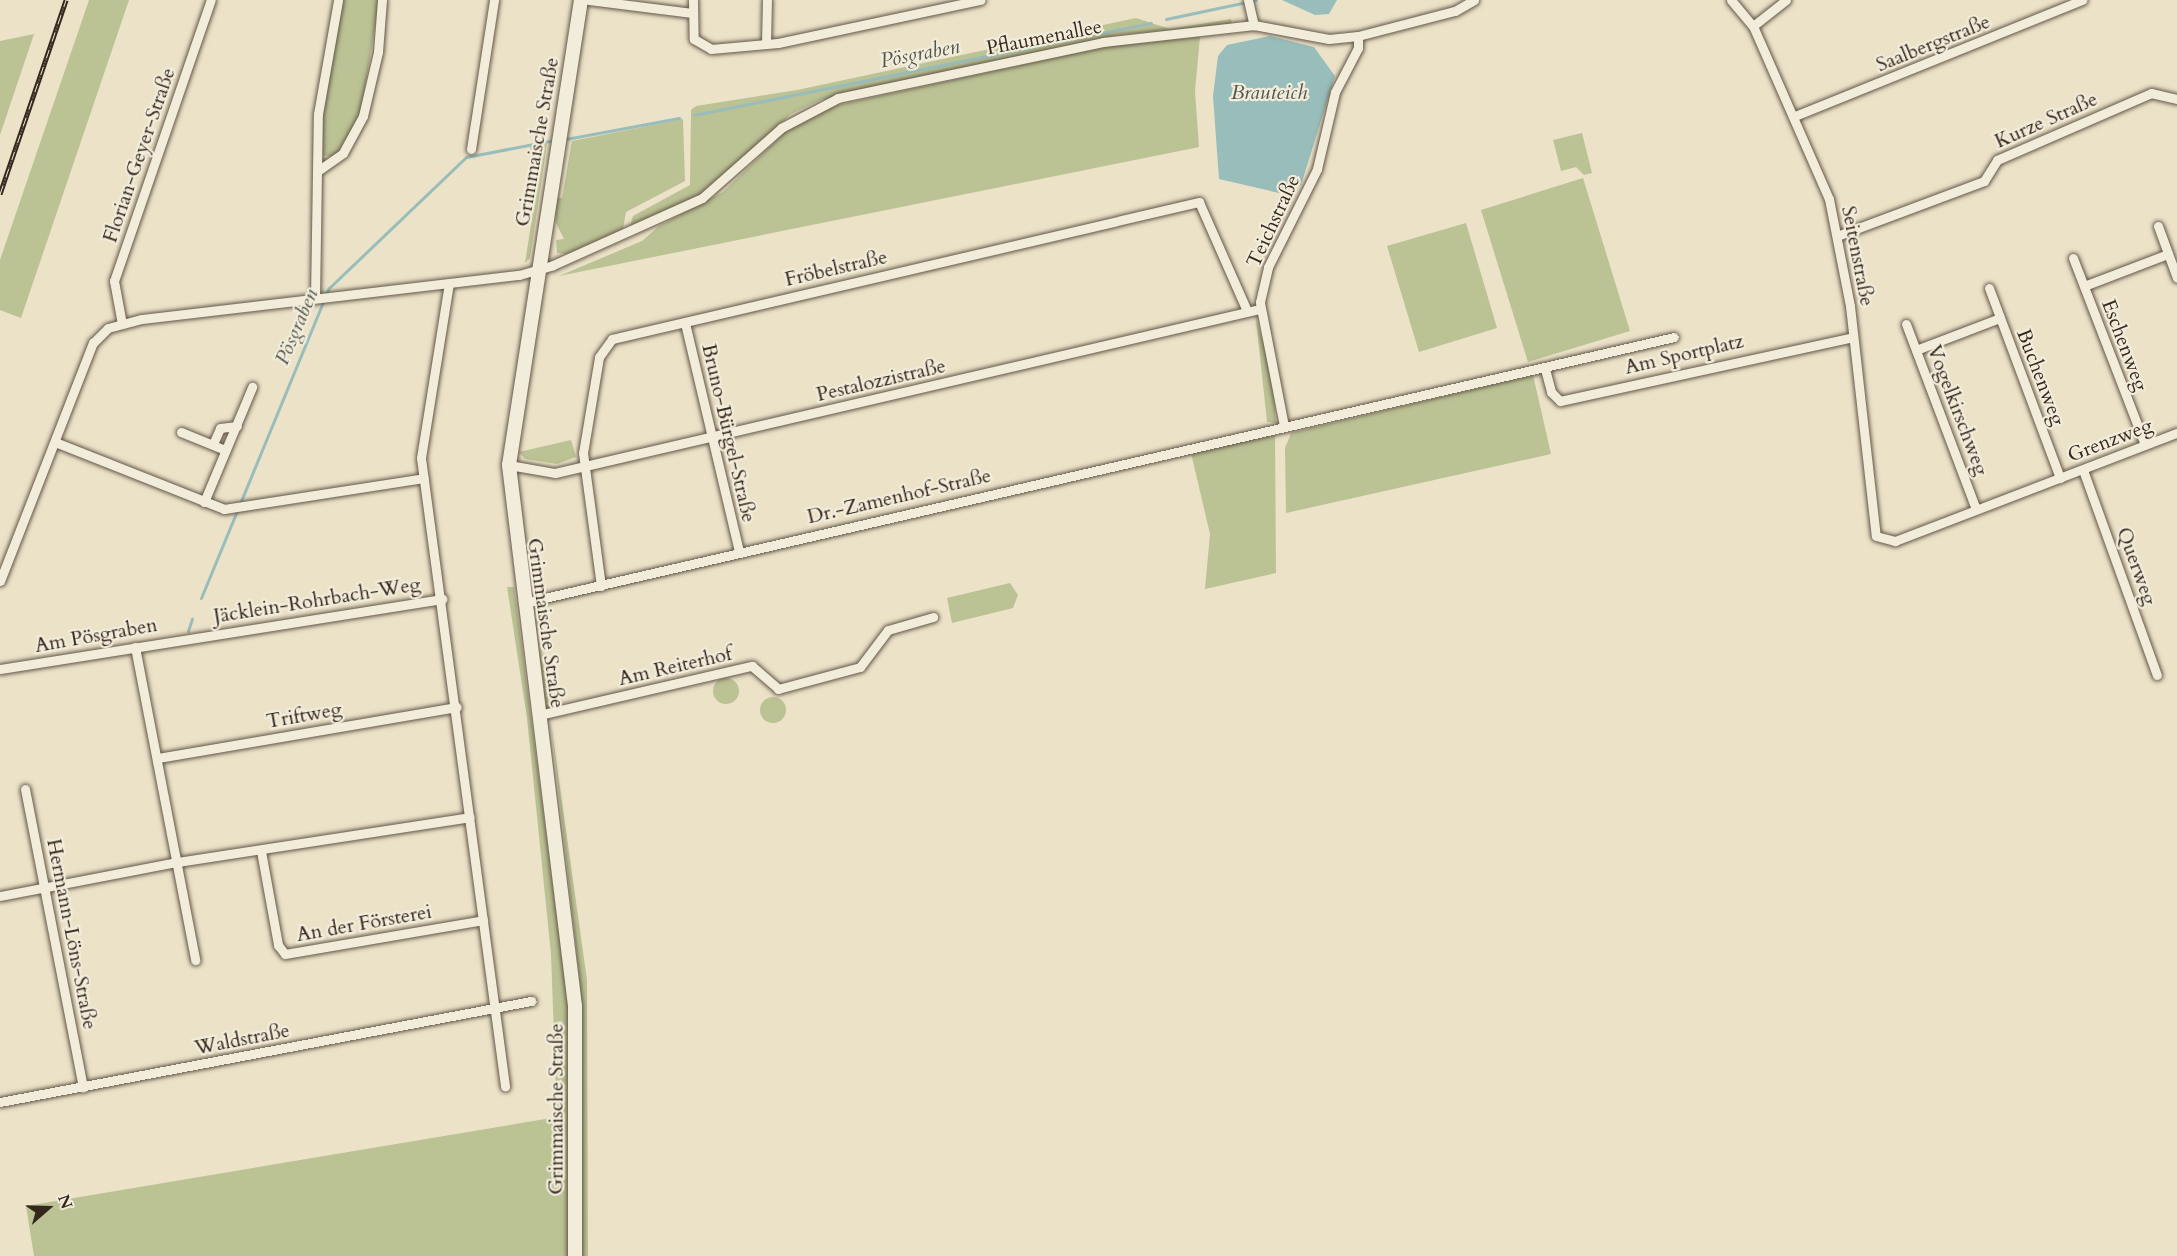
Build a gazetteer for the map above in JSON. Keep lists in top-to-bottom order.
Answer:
{
  "streets": {
    "main road": ["Grimmaische Straße"],
    "street": [
      "Pflaumenallee",
      "Saalbergstraße",
      "Kurze Straße",
      "Florian-Geyer-Straße",
      "Teichstraße",
      "Seitenstraße",
      "Fröbelstraße",
      "Eschenweg",
      "Am Sportplatz",
      "Buchenweg",
      "Pestalozzistraße",
      "Vogelkirschweg",
      "Bruno-Bürgel-Straße",
      "Grenzweg",
      "Dr.-Zamenhof-Straße",
      "Querweg",
      "Jäcklein-Rohrbach-Weg",
      "Am Pösgraben",
      "Am Reiterhof",
      "Triftweg",
      "An der Försterei",
      "Hermann-Löns-Straße",
      "Waldstraße"
    ]
  },
  "crossings": [
    ["Pflaumenallee", "Grimmaische Straße"],
    ["Pflaumenallee", "Florian-Geyer-Straße"],
    ["Pflaumenallee", "Teichstraße"],
    ["Saalbergstraße", "Seitenstraße"],
    ["Kurze Straße", "Seitenstraße"],
    ["Grimmaische Straße", "Pestalozzistraße"],
    ["Grimmaische Straße", "Dr.-Zamenhof-Straße"],
    ["Grimmaische Straße", "Am Reiterhof"],
    ["Teichstraße", "Am Sportplatz"],
    ["Teichstraße", "Pestalozzistraße"],
    ["Teichstraße", "Dr.-Zamenhof-Straße"],
    ["Seitenstraße", "Am Sportplatz"],
    ["Seitenstraße", "Grenzweg"],
    ["Fröbelstraße", "Pestalozzistraße"],
    ["Fröbelstraße", "Bruno-Bürgel-Straße"],
    ["Fröbelstraße", "Dr.-Zamenhof-Straße"],
    ["Eschenweg", "Grenzweg"],
    ["Am Sportplatz", "Dr.-Zamenhof-Straße"],
    ["Buchenweg", "Grenzweg"],
    ["Pestalozzistraße", "Bruno-Bürgel-Straße"],
    ["Vogelkirschweg", "Grenzweg"],
    ["Bruno-Bürgel-Straße", "Dr.-Zamenhof-Straße"],
    ["Grenzweg", "Querweg"],
    ["Jäcklein-Rohrbach-Weg", "Am Pösgraben"],
    ["Hermann-Löns-Straße", "Waldstraße"]
  ],
  "water": ["Pösgraben", "Brauteich"],
  "north": "right"
}
